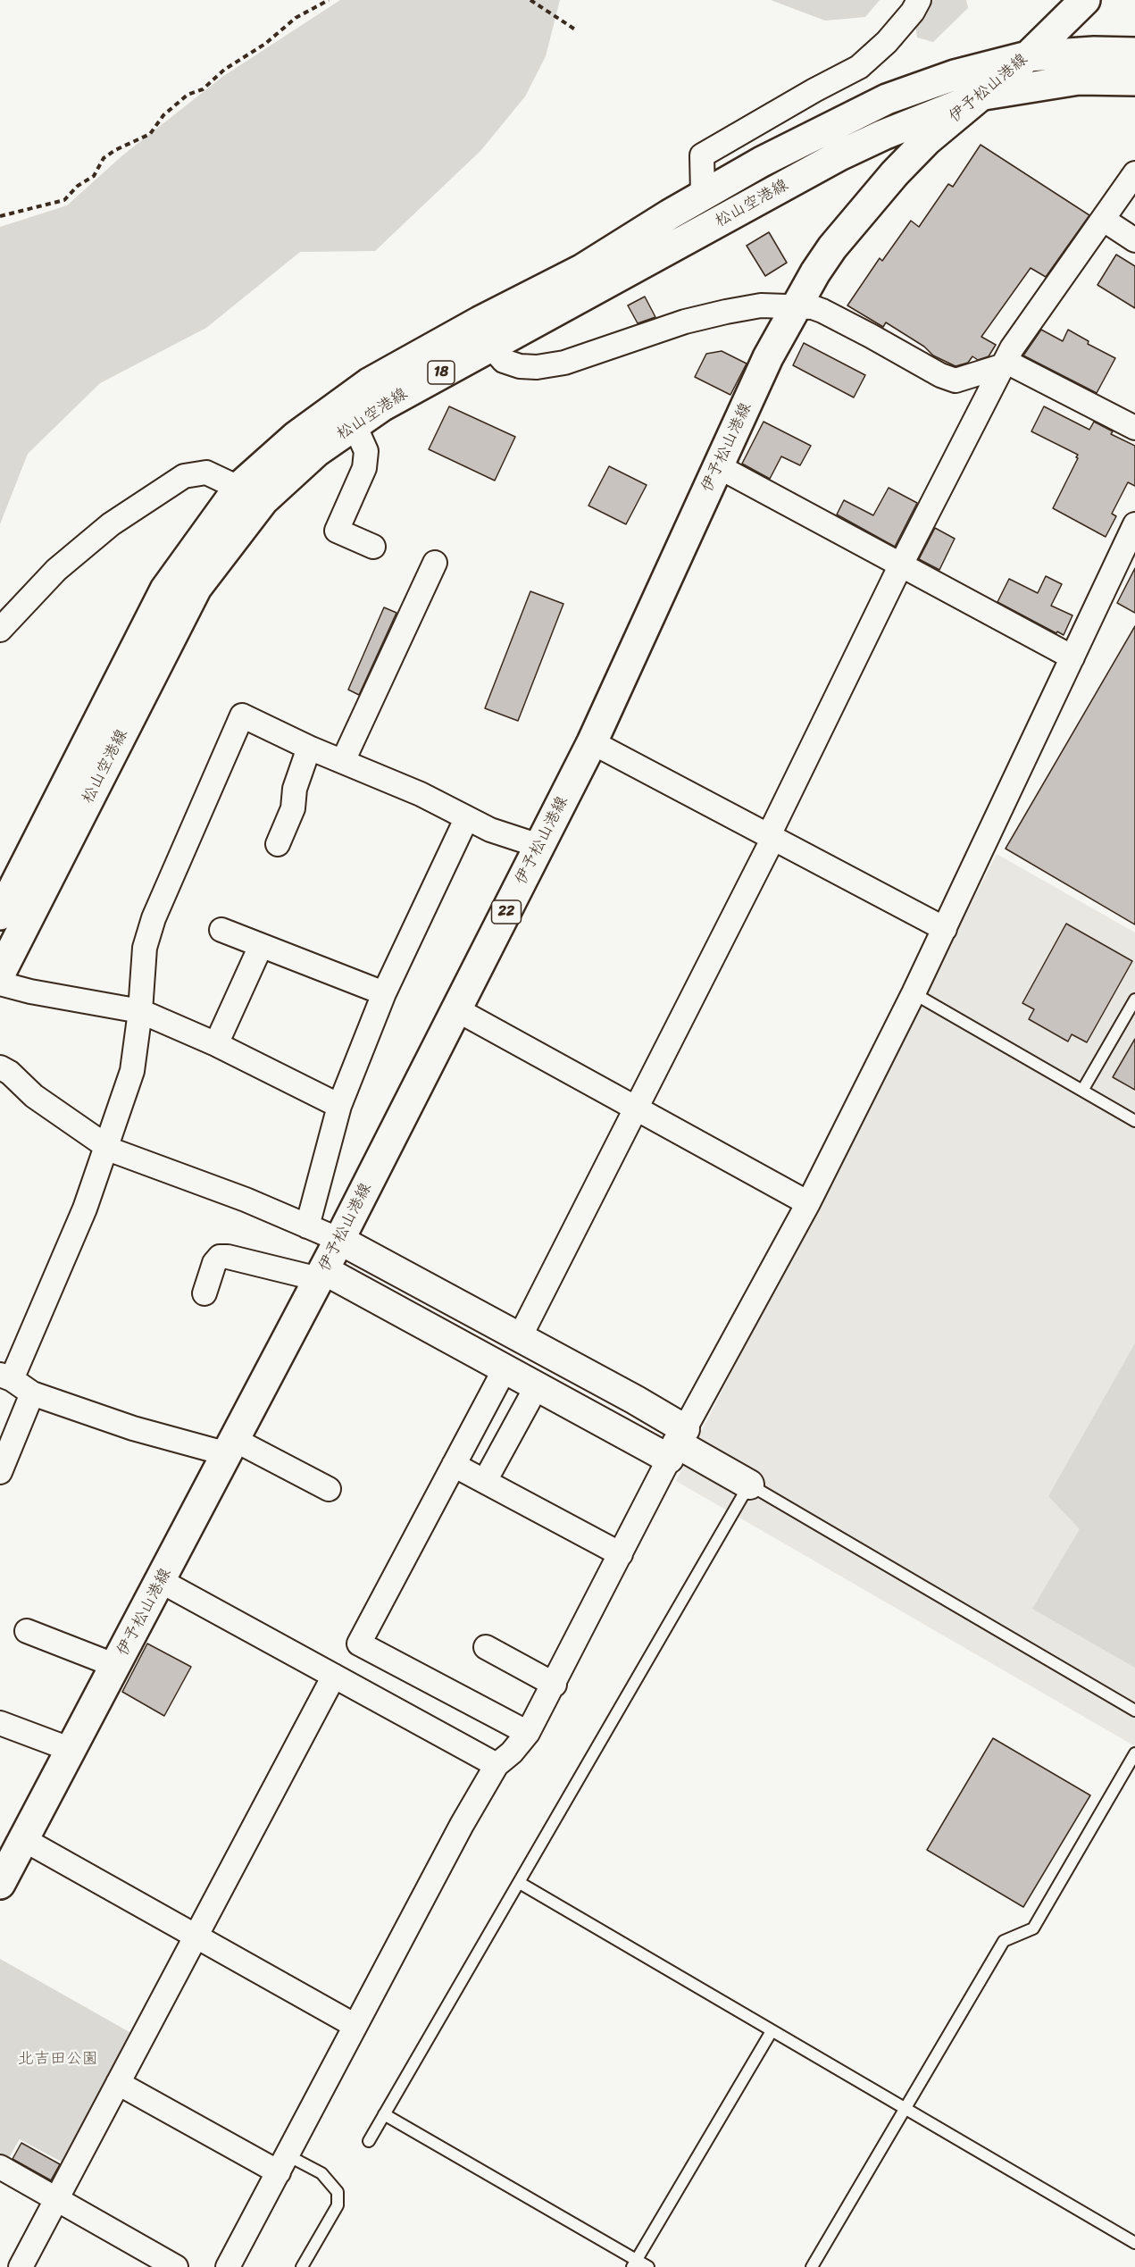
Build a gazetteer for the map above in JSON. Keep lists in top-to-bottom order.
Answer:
{
  "streets": {
    "main road": [
      "伊予松山港線",
      "松山空港線",
      "18",
      "22"
    ]
  },
  "crossings": [
    ["伊予松山港線", "松山空港線"]
  ],
  "parks": ["北吉田公園"]
}
